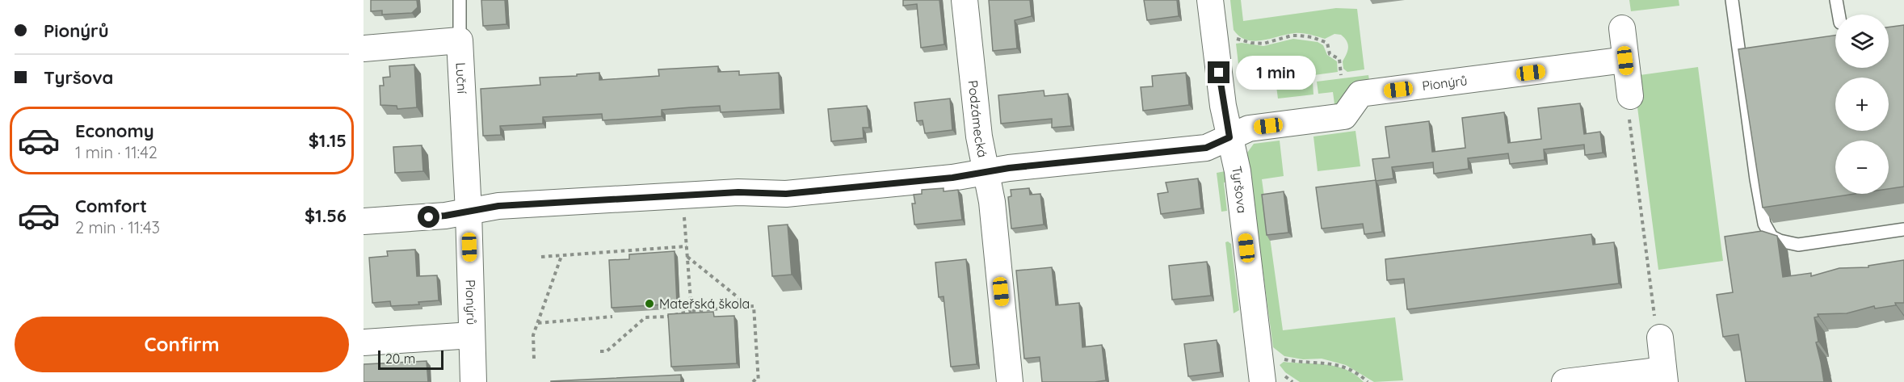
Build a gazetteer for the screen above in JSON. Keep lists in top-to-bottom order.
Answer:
{
  "streets": {
    "street": [
      "Luční",
      "Pionýrů",
      "Podzámecká",
      "Tyršova"
    ]
  },
  "crossings": [
    ["Luční", "Pionýrů"],
    ["Pionýrů", "Podzámecká"],
    ["Pionýrů", "Tyršova"]
  ],
  "places": ["Mateřská škola"],
  "scale_bar": "20 m",
  "page": {
    "banner": ["Pionýrů", "Tyršova"],
    "map_buttons": ["+", "−"],
    "bubble": "1 min",
    "list": [
      {
        "name": "Economy",
        "note": "1 min · 11:42",
        "value": "$1.15"
      },
      {
        "name": "Comfort",
        "note": "2 min · 11:43",
        "value": "$1.56"
      }
    ],
    "buttons": "Confirm",
    "scale": "20 m"
  }
}
